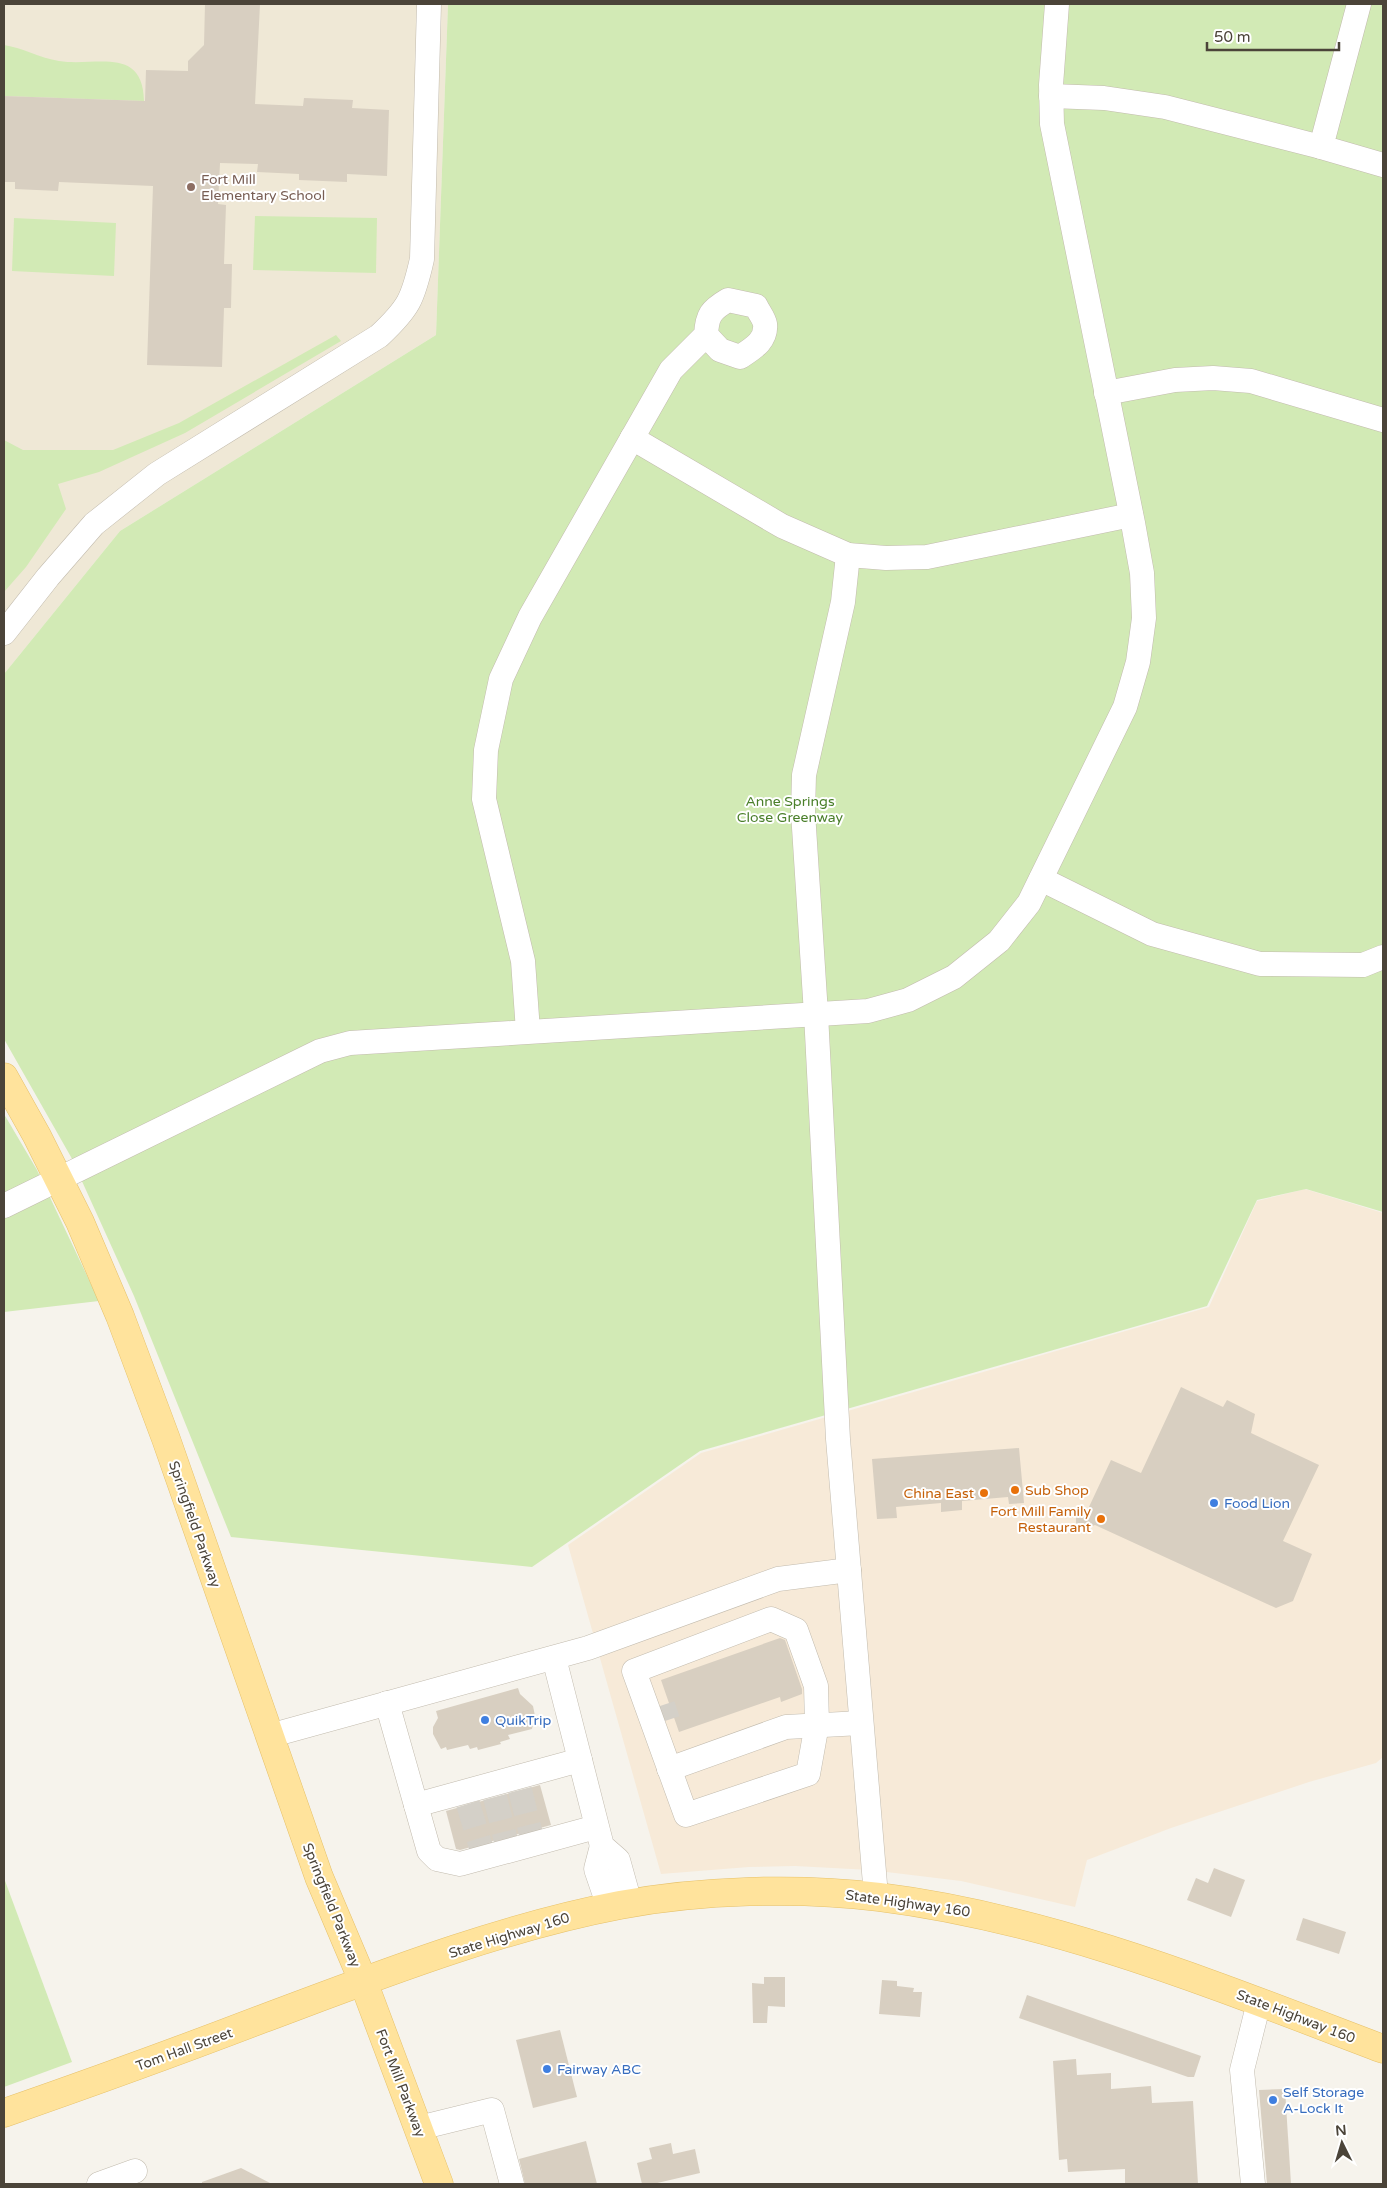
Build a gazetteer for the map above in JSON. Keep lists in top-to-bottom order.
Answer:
{
  "streets": {
    "main road": [
      "Springfield Parkway",
      "State Highway 160",
      "Tom Hall Street",
      "Fort Mill Parkway"
    ]
  },
  "crossings": [
    ["Springfield Parkway", "State Highway 160"],
    ["Springfield Parkway", "Tom Hall Street"],
    ["Springfield Parkway", "Fort Mill Parkway"],
    ["State Highway 160", "Tom Hall Street"],
    ["State Highway 160", "Fort Mill Parkway"],
    ["Tom Hall Street", "Fort Mill Parkway"]
  ],
  "parks": ["Anne Springs Close Greenway"],
  "places": [
    "Fort Mill Elementary School",
    "Sub Shop",
    "China East",
    "Food Lion",
    "Fort Mill Family Restaurant",
    "QuikTrip",
    "Fairway ABC",
    "Self Storage A-Lock It"
  ],
  "scale_bar": "50 m",
  "north": "top"
}
